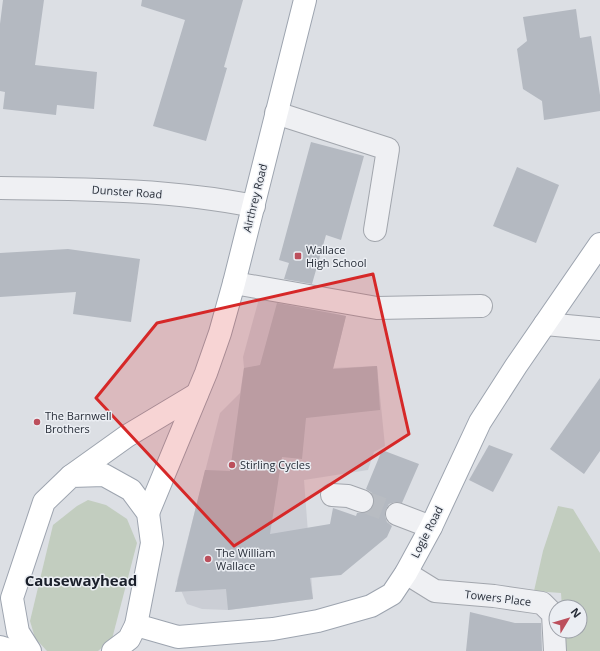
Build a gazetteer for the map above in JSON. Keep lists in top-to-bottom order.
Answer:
{
  "streets": {
    "main road": ["Airthrey Road", "Logie Road"],
    "street": ["Dunster Road", "Towers Place"]
  },
  "crossings": [
    ["Dunster Road", "Airthrey Road"],
    ["Logie Road", "Towers Place"]
  ],
  "districts": ["Causewayhead"],
  "places": {
    "transit": ["Wallace High School"],
    "other": ["The Barnwell Brothers", "Stirling Cycles", "The William Wallace"]
  },
  "north": "top right"
}
